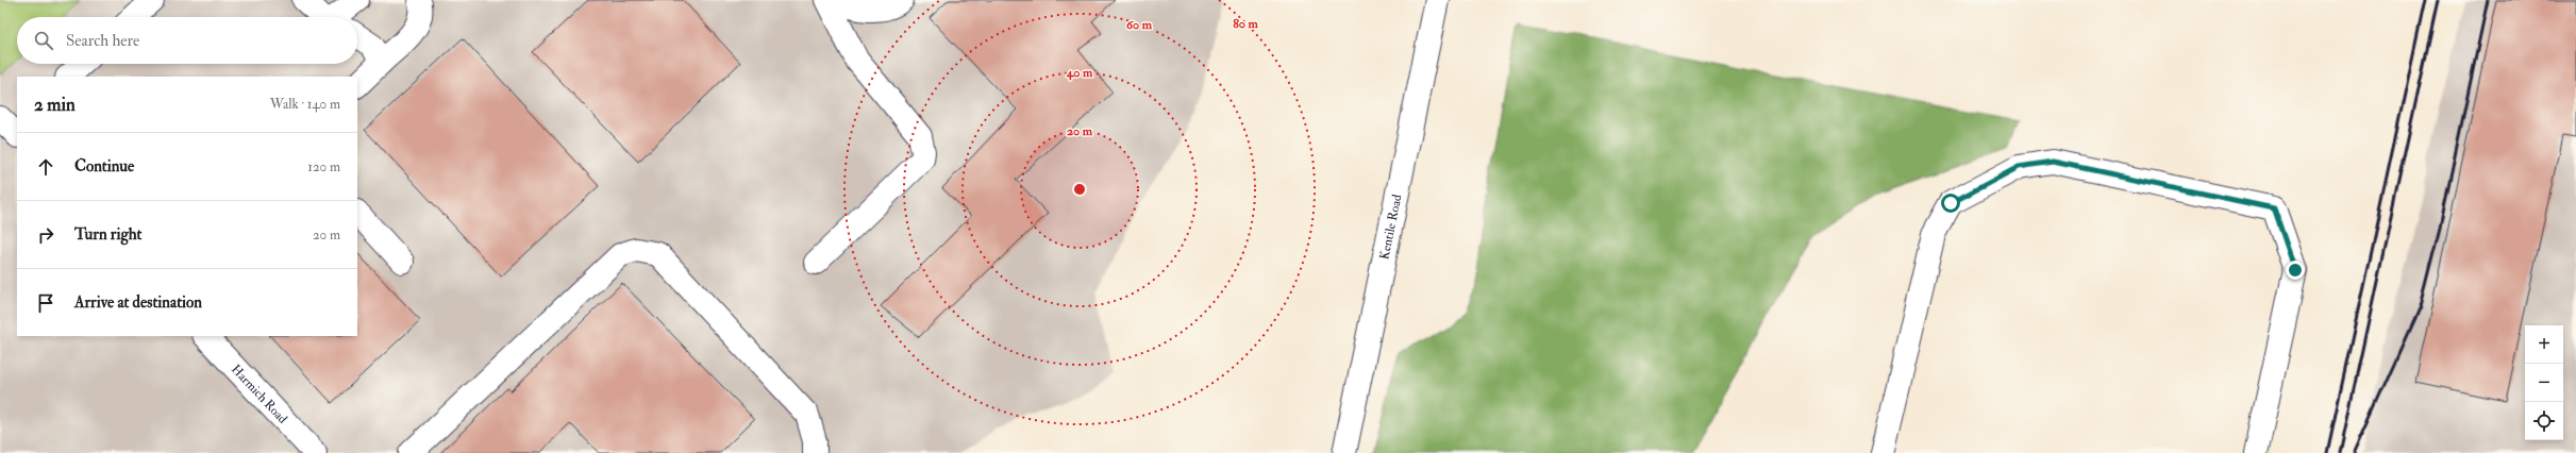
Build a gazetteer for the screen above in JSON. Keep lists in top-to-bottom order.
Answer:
{
  "streets": {
    "street": ["Kentile Road", "Harmich Road"]
  },
  "page": {
    "search": "Search here",
    "heading": ["2 min", "Walk · 140 m"],
    "list": [
      ["Continue", "120 m"],
      ["Turn right", "20 m"],
      "Arrive at destination"
    ],
    "map_buttons": ["+", "−"]
  },
  "rings": [
    "80 m",
    "60 m",
    "40 m",
    "20 m"
  ]
}
